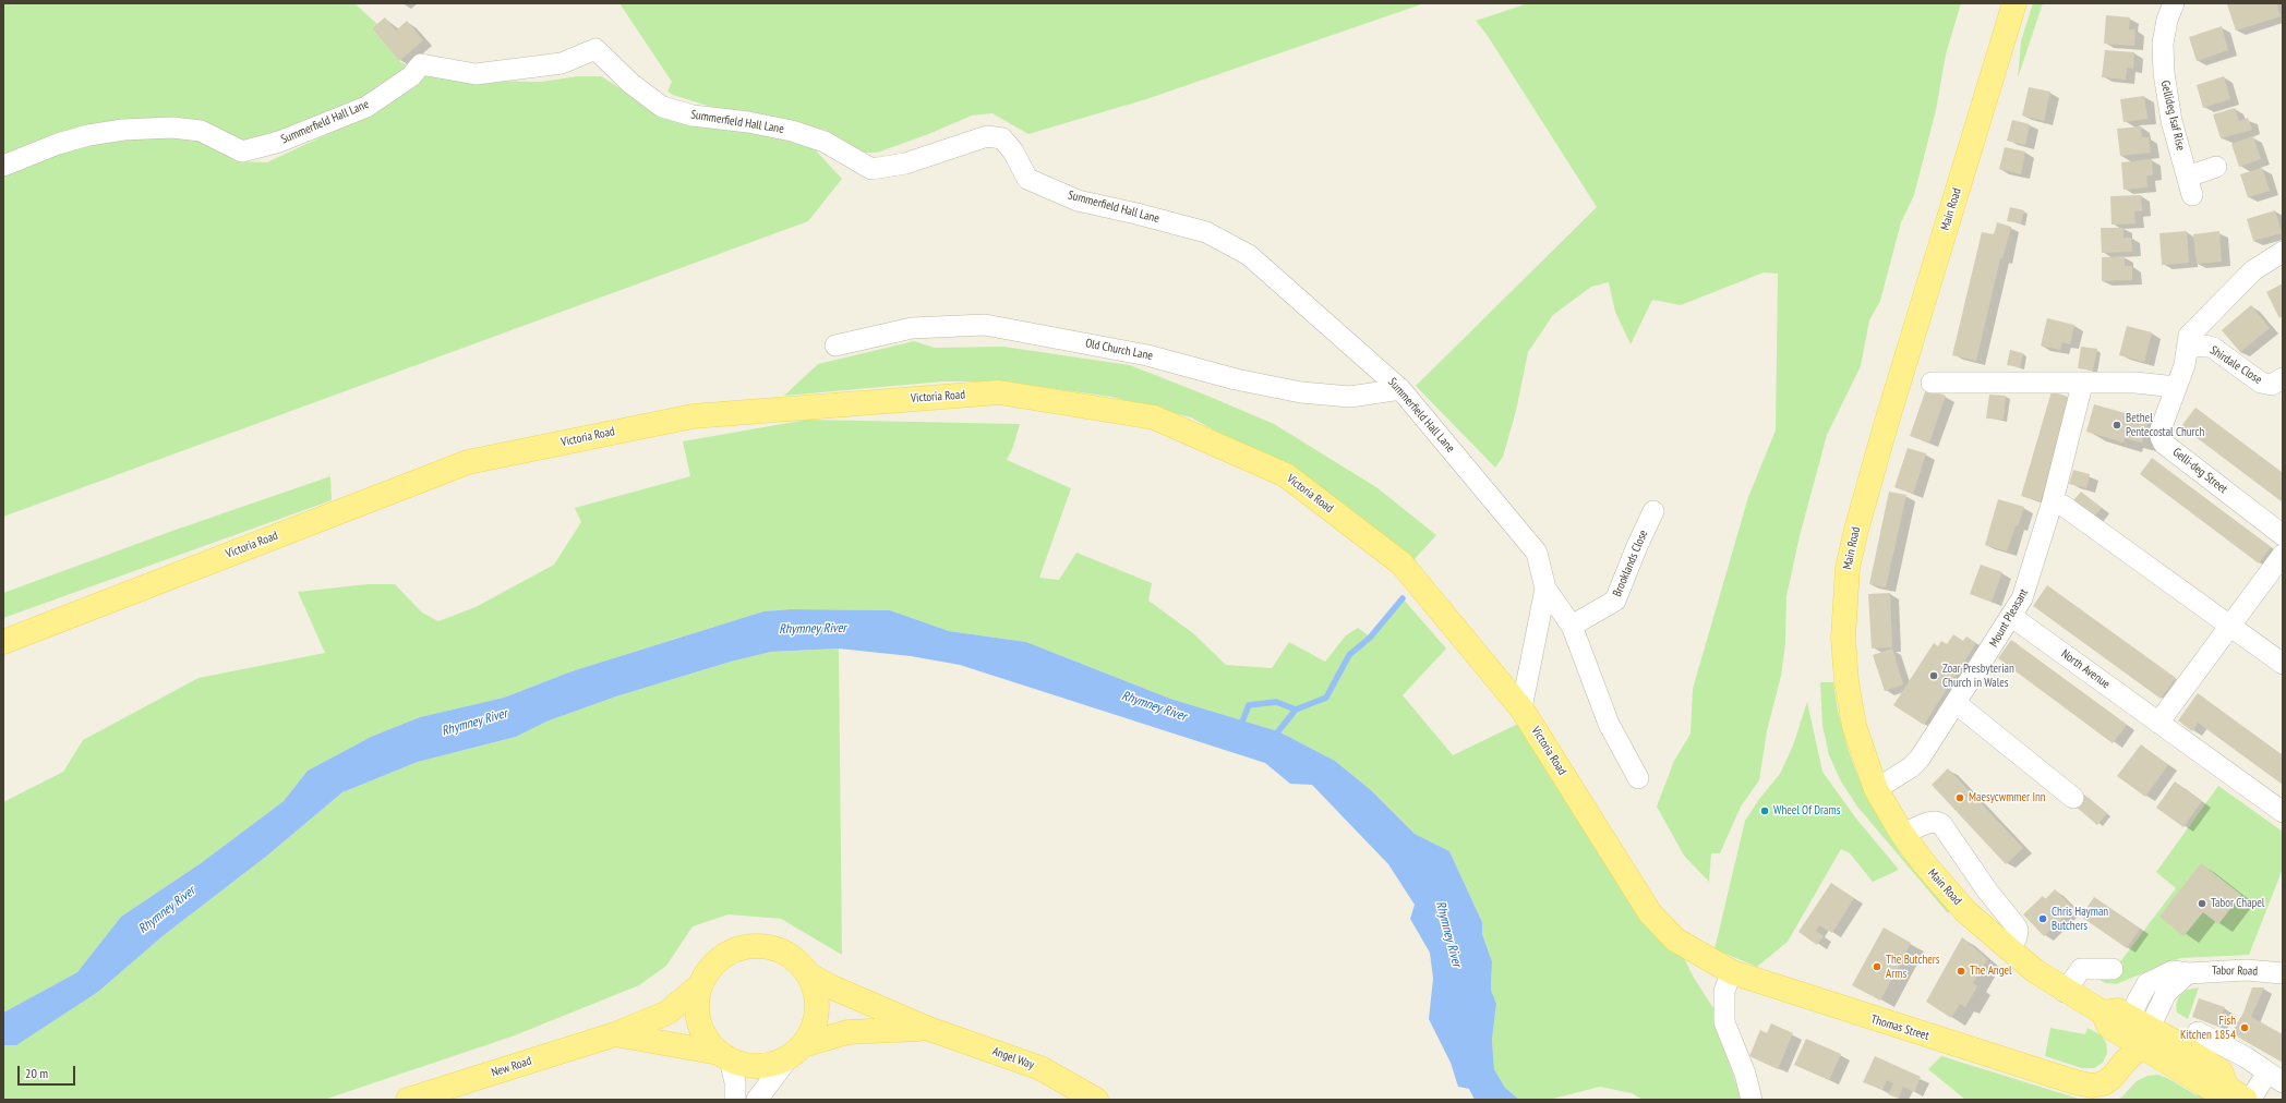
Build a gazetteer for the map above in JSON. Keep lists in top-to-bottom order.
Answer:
{
  "streets": {
    "main road": [
      "Main Road",
      "Victoria Road",
      "Thomas Street",
      "Angel Way",
      "New Road"
    ],
    "street": [
      "Gellideg Isaf Rise",
      "Summerfield Hall Lane",
      "Old Church Lane",
      "Shirdale Close",
      "Gelli-deg Street",
      "Brooklands Close",
      "Mount Pleasant",
      "North Avenue",
      "Tabor Road"
    ]
  },
  "crossings": [
    ["Summerfield Hall Lane", "Old Church Lane"],
    ["Summerfield Hall Lane", "Victoria Road"],
    ["Main Road", "Mount Pleasant"],
    ["Main Road", "Tabor Road"],
    ["Main Road", "Thomas Street"],
    ["Shirdale Close", "Gelli-deg Street"],
    ["Victoria Road", "Thomas Street"],
    ["Mount Pleasant", "North Avenue"],
    ["Tabor Road", "Thomas Street"],
    ["Angel Way", "New Road"]
  ],
  "water": ["Rhymney River"],
  "places": [
    "Bethel Pentecostal Church",
    "Zoar Presbyterian Church in Wales",
    "Maesycwmmer Inn",
    "Wheel Of Drams",
    "Tabor Chapel",
    "Chris Hayman Butchers",
    "The Butchers Arms",
    "The Angel",
    "Fish Kitchen 1854"
  ],
  "scale_bar": "20 m"
}
